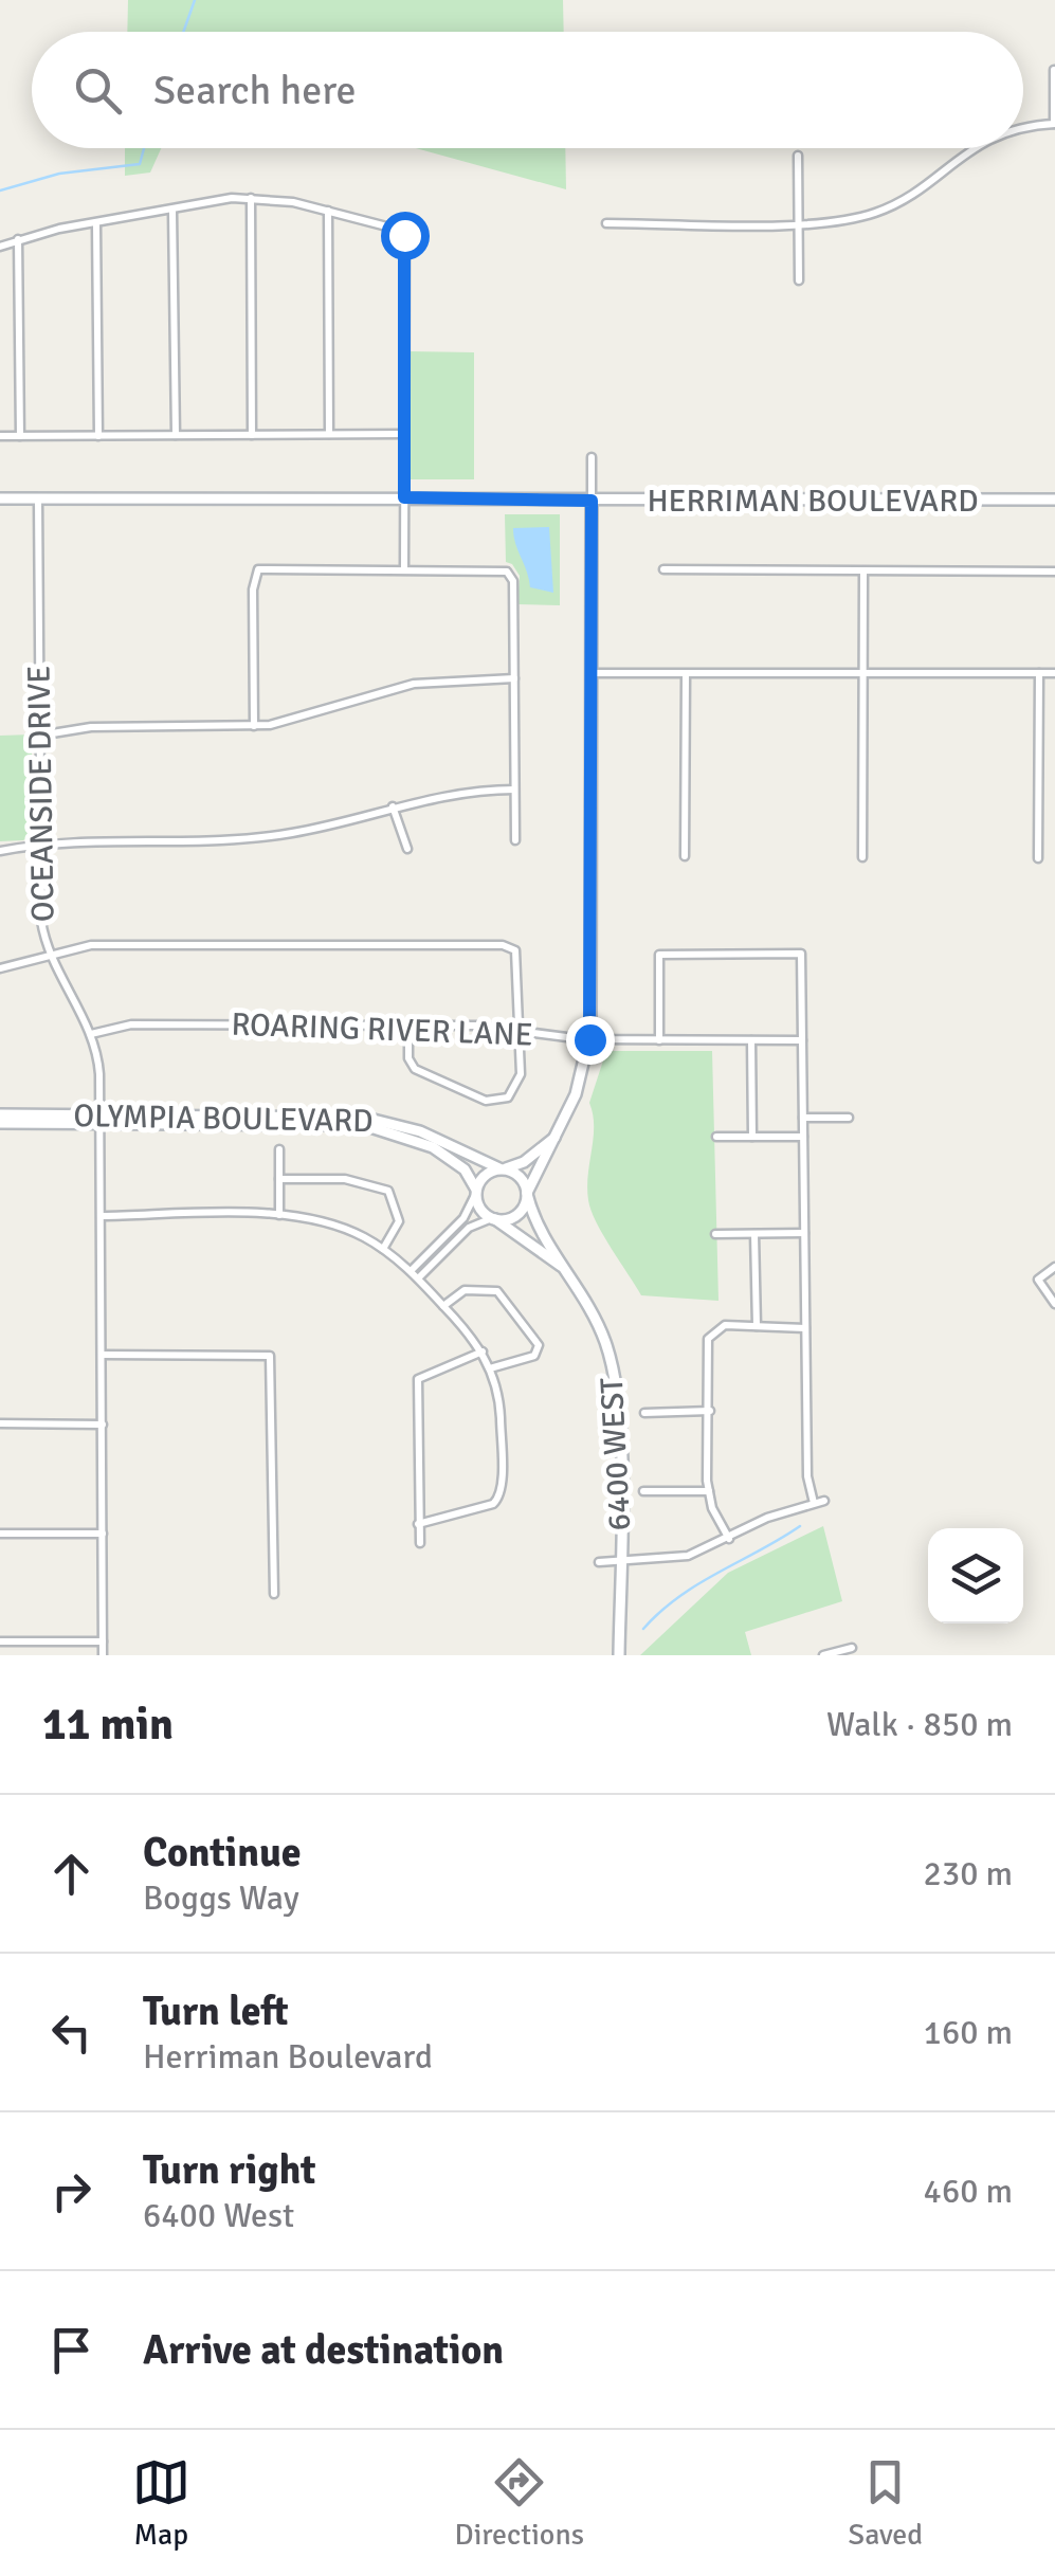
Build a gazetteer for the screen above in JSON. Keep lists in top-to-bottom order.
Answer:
{
  "streets": {
    "street": [
      "HERRIMAN BOULEVARD",
      "OCEANSIDE DRIVE",
      "ROARING RIVER LANE",
      "OLYMPIA BOULEVARD",
      "6400 WEST"
    ]
  },
  "crossings": [
    ["HERRIMAN BOULEVARD", "OCEANSIDE DRIVE"],
    ["OCEANSIDE DRIVE", "ROARING RIVER LANE"],
    ["OCEANSIDE DRIVE", "OLYMPIA BOULEVARD"],
    ["OLYMPIA BOULEVARD", "6400 WEST"]
  ],
  "page": {
    "search": "Search here",
    "heading": ["11 min", "Walk · 850 m"],
    "list": [
      ["Continue", "Boggs Way", "230 m"],
      ["Turn left", "Herriman Boulevard", "160 m"],
      ["Turn right", "6400 West", "460 m"],
      "Arrive at destination"
    ],
    "nav": ["Map", "Directions", "Saved"]
  }
}
